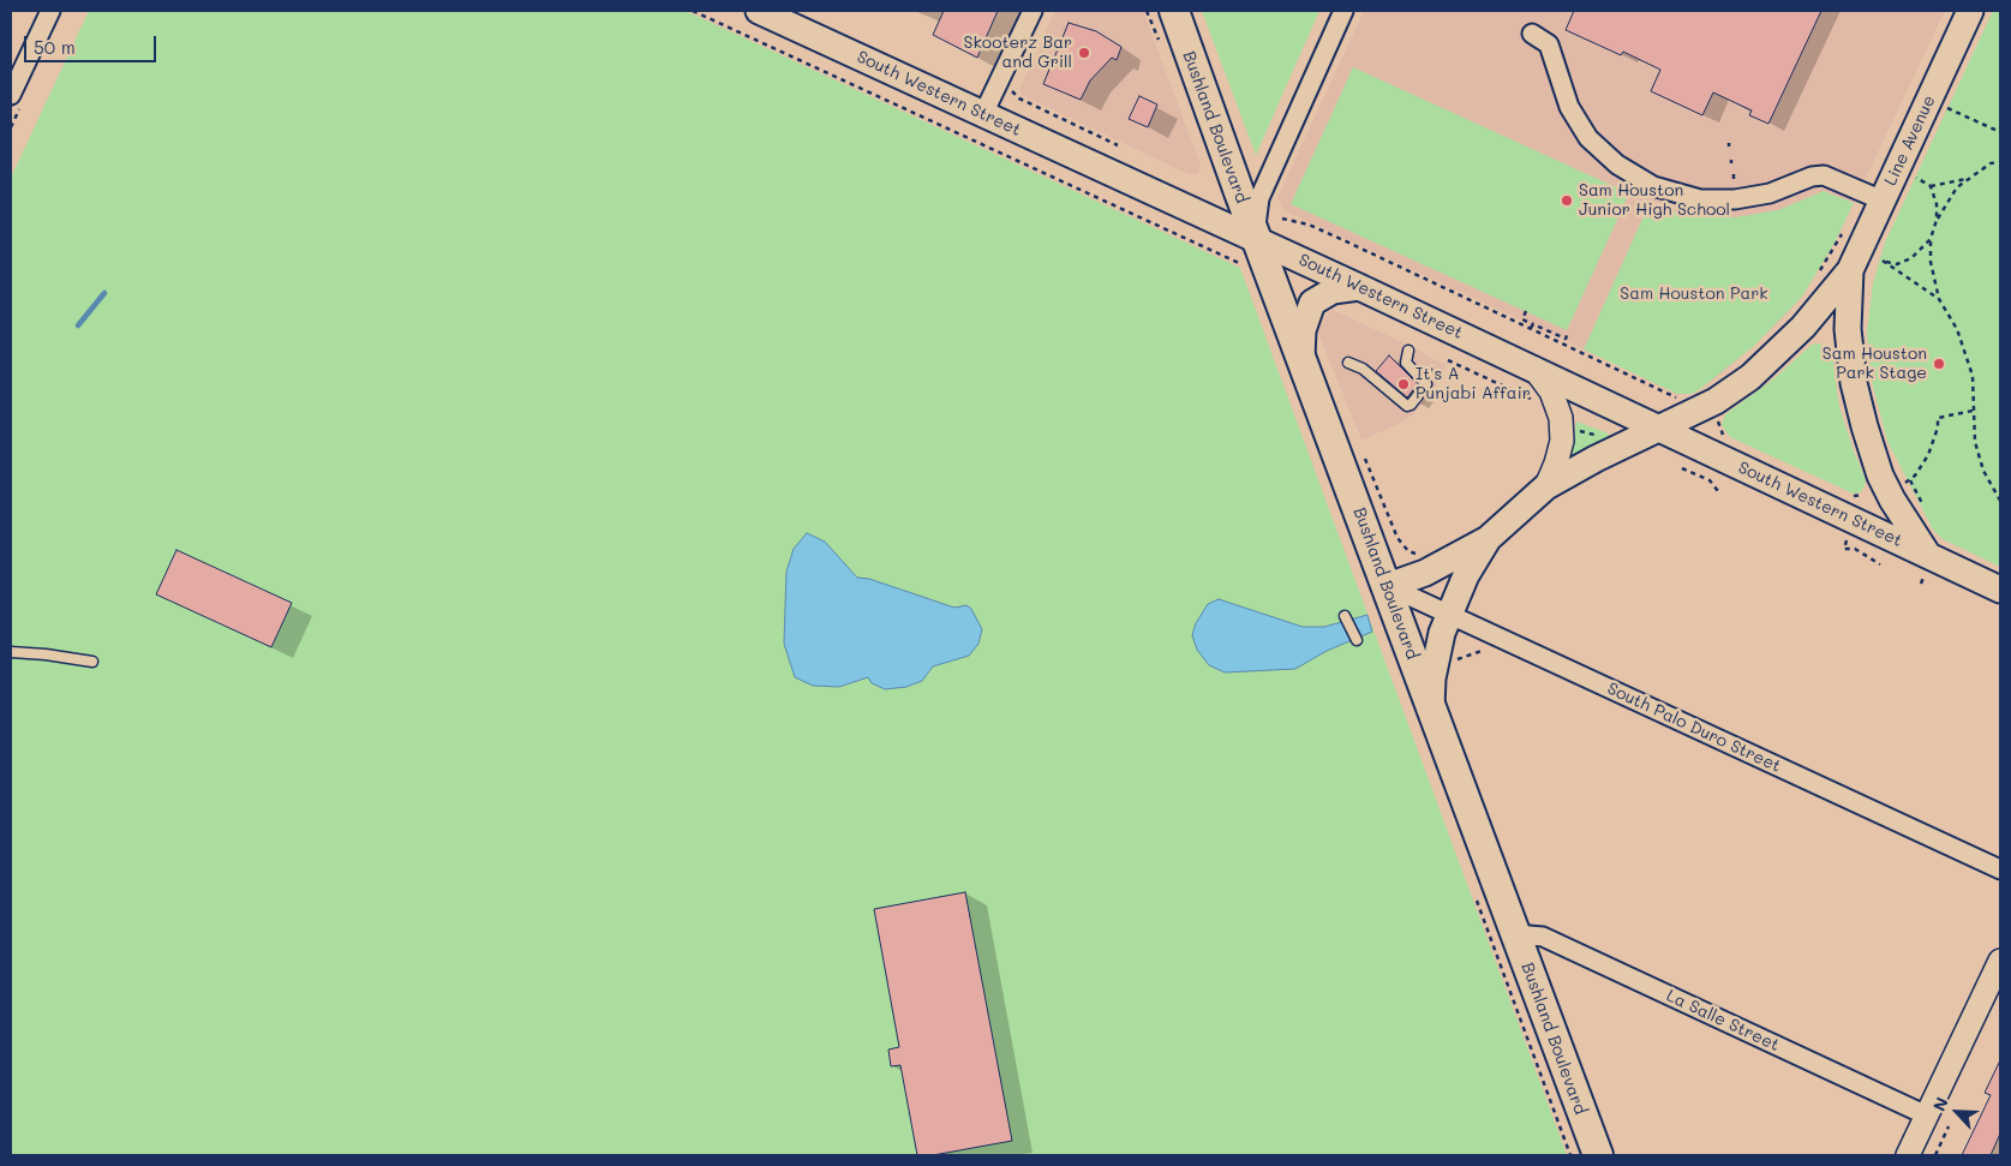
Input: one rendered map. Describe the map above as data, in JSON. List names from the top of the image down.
{
  "streets": {
    "main road": ["South Western Street", "Bushland Boulevard", "Line Avenue"],
    "street": ["South Palo Duro Street", "La Salle Street"]
  },
  "crossings": [
    ["South Western Street", "Bushland Boulevard"],
    ["South Western Street", "Line Avenue"],
    ["Bushland Boulevard", "South Palo Duro Street"],
    ["Bushland Boulevard", "La Salle Street"]
  ],
  "parks": ["Sam Houston Park"],
  "places": [
    "Skooterz Bar and Grill",
    "Sam Houston Junior High School",
    "Sam Houston Park Stage",
    "It's A Punjabi Affair"
  ],
  "scale_bar": "50 m",
  "north": "top left"
}
